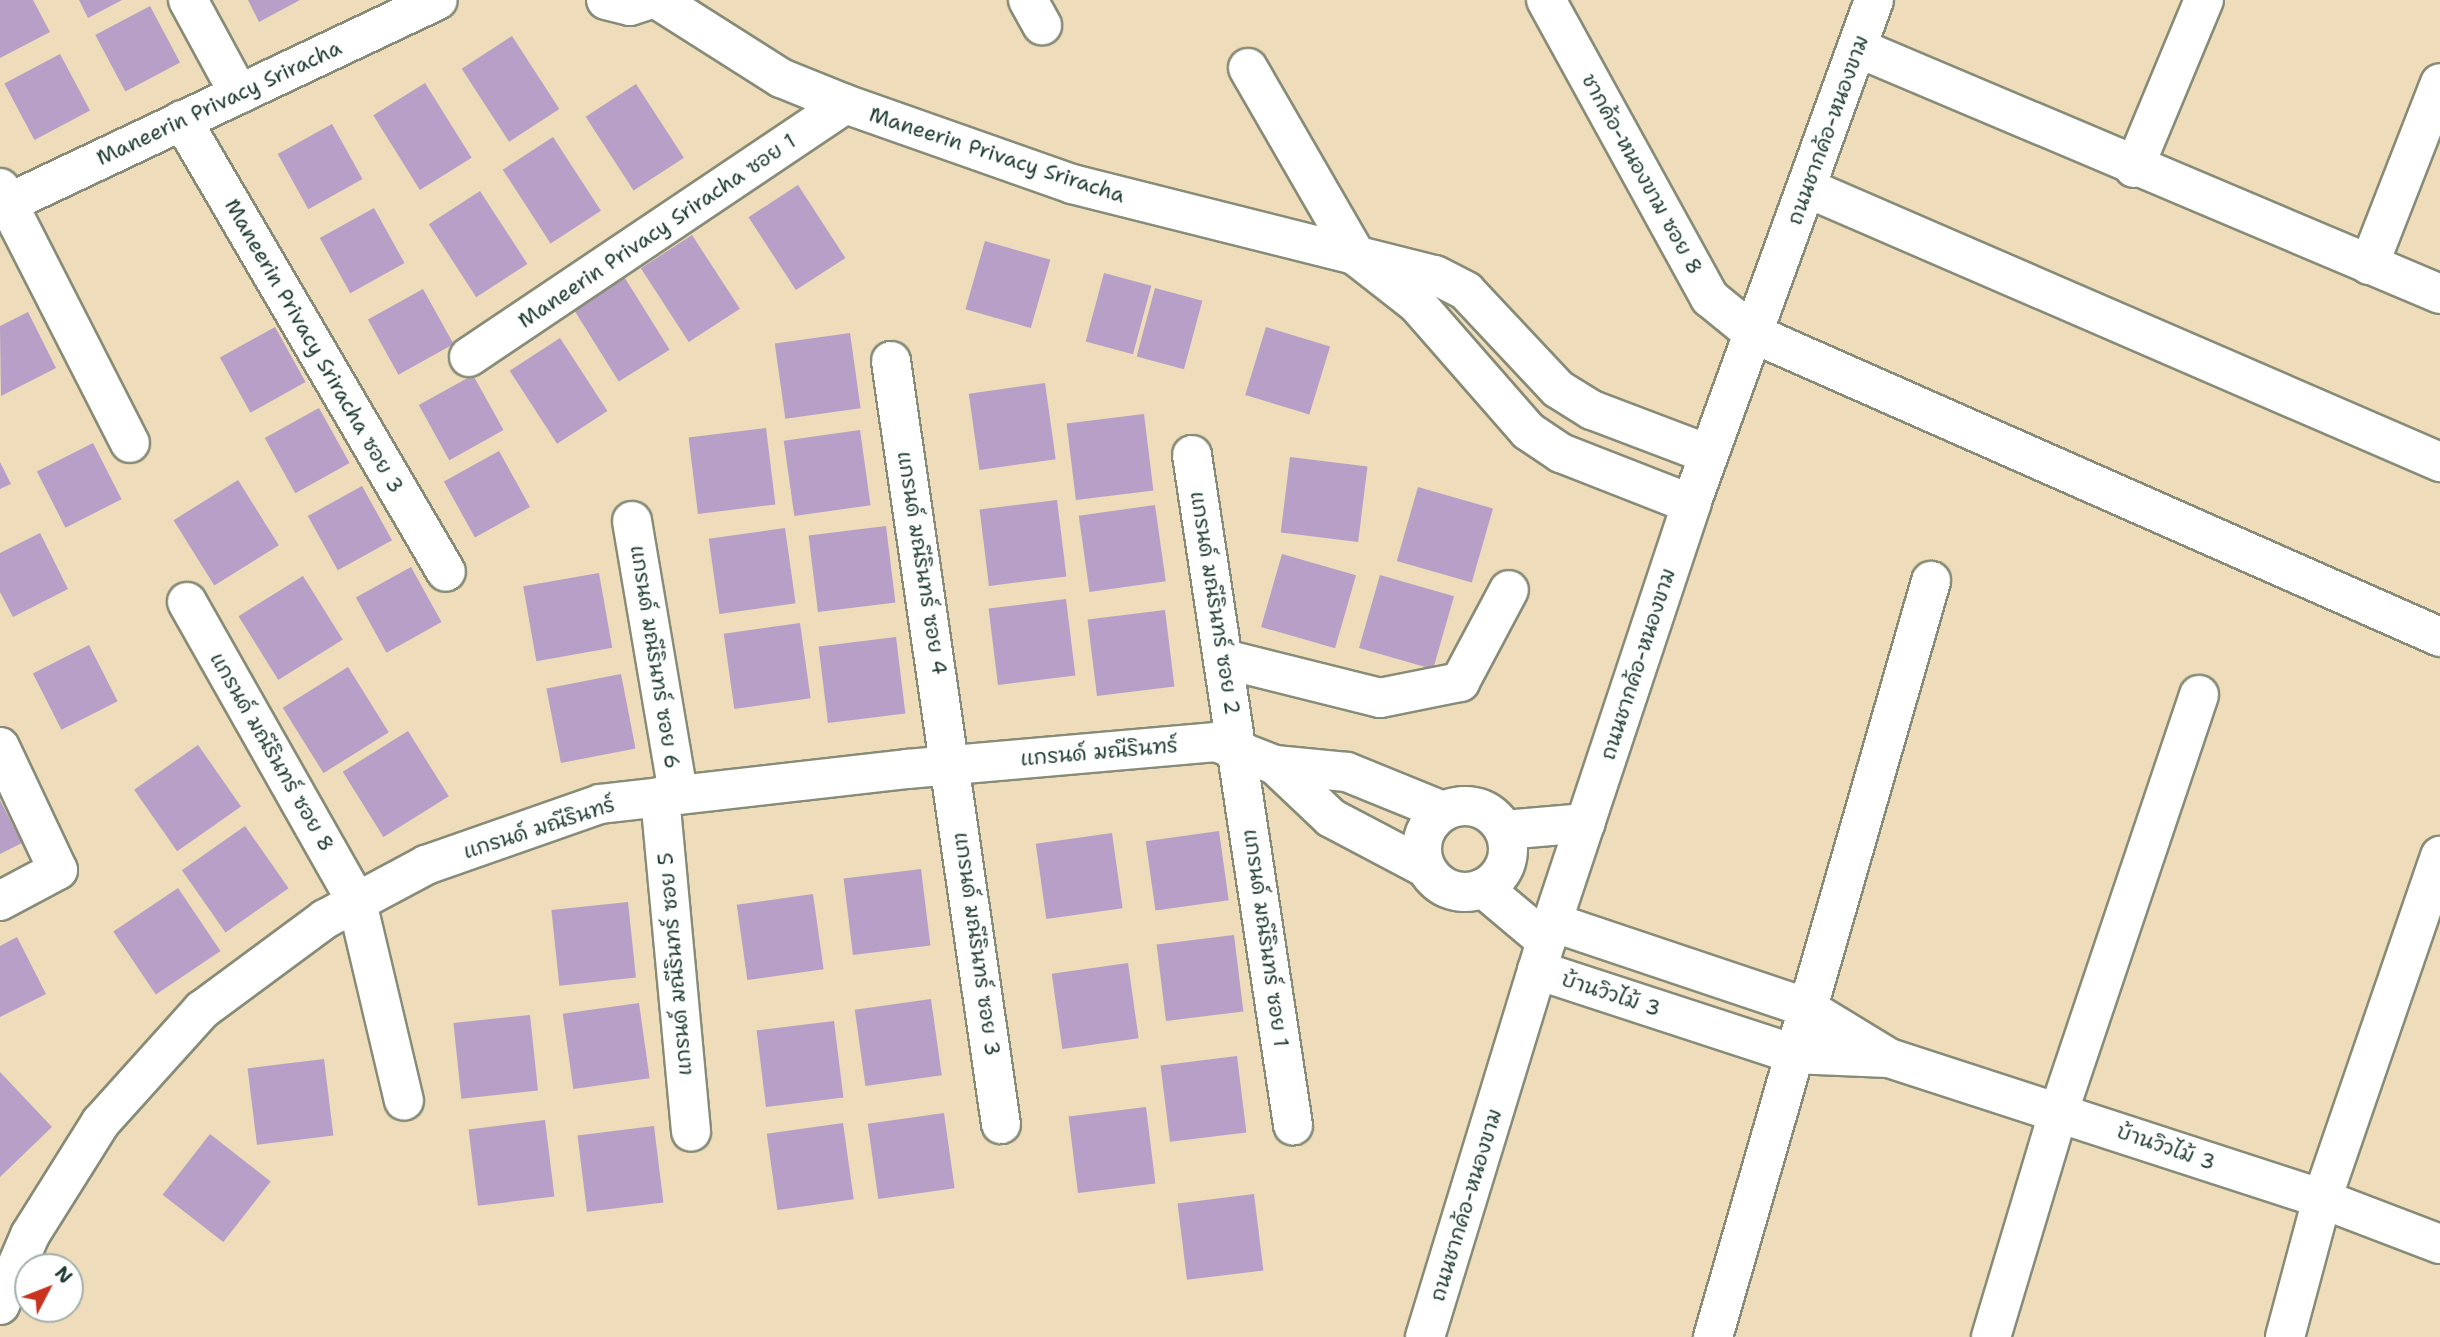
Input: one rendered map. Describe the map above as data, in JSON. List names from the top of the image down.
{
  "streets": {
    "street": [
      "Maneerin Privacy Sriracha",
      "ถนนชากค้อ-หนองขาม",
      "ชากค้อ-หนองขาม ซอย 8",
      "Maneerin Privacy Sriracha ซอย 1",
      "Maneerin Privacy Sriracha ซอย 3",
      "แกรนด์ มณีรินทร์ ซอย 4",
      "แกรนด์ มณีรินทร์ ซอย 2",
      "แกรนด์ มณีรินทร์ ซอย 6",
      "แกรนด์ มณีรินทร์ ซอย 8",
      "แกรนด์ มณีรินทร์",
      "แกรนด์ มณีรินทร์ ซอย 1",
      "แกรนด์ มณีรินทร์ ซอย 3",
      "แกรนด์ มณีรินทร์ ซอย 5",
      "บ้านวิวไม้ 3"
    ]
  },
  "crossings": [
    ["Maneerin Privacy Sriracha", "ถนนชากค้อ-หนองขาม"],
    ["Maneerin Privacy Sriracha", "Maneerin Privacy Sriracha ซอย 1"],
    ["Maneerin Privacy Sriracha", "Maneerin Privacy Sriracha ซอย 3"],
    ["ถนนชากค้อ-หนองขาม", "ชากค้อ-หนองขาม ซอย 8"],
    ["ถนนชากค้อ-หนองขาม", "บ้านวิวไม้ 3"],
    ["แกรนด์ มณีรินทร์ ซอย 4", "แกรนด์ มณีรินทร์"],
    ["แกรนด์ มณีรินทร์ ซอย 4", "แกรนด์ มณีรินทร์ ซอย 3"],
    ["แกรนด์ มณีรินทร์ ซอย 2", "แกรนด์ มณีรินทร์"],
    ["แกรนด์ มณีรินทร์ ซอย 2", "แกรนด์ มณีรินทร์ ซอย 1"],
    ["แกรนด์ มณีรินทร์ ซอย 6", "แกรนด์ มณีรินทร์"],
    ["แกรนด์ มณีรินทร์ ซอย 6", "แกรนด์ มณีรินทร์ ซอย 5"],
    ["แกรนด์ มณีรินทร์ ซอย 8", "แกรนด์ มณีรินทร์"],
    ["แกรนด์ มณีรินทร์", "แกรนด์ มณีรินทร์ ซอย 1"],
    ["แกรนด์ มณีรินทร์", "แกรนด์ มณีรินทร์ ซอย 3"],
    ["แกรนด์ มณีรินทร์", "แกรนด์ มณีรินทร์ ซอย 5"]
  ],
  "north": "top right"
}
